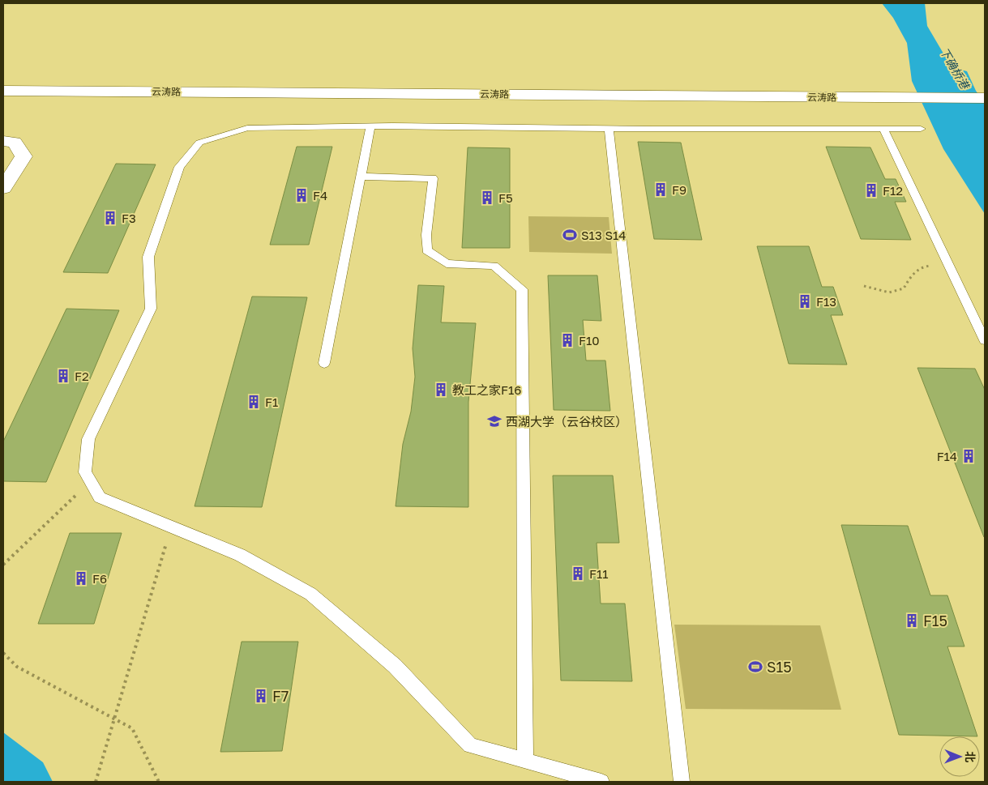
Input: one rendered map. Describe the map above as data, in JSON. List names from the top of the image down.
{
  "streets": {
    "street": ["云涛路"]
  },
  "water": ["下确桥港"],
  "places": {
    "building": [
      "F9",
      "F12",
      "F4",
      "F5",
      "F3",
      "F13",
      "F10",
      "F2",
      "教工之家F16",
      "F1",
      "F14",
      "F11",
      "F6",
      "F15",
      "F7"
    ],
    "sports": ["S13 S14", "S15"],
    "school or university": ["西湖大学（云谷校区）"]
  },
  "north": "right"
}
